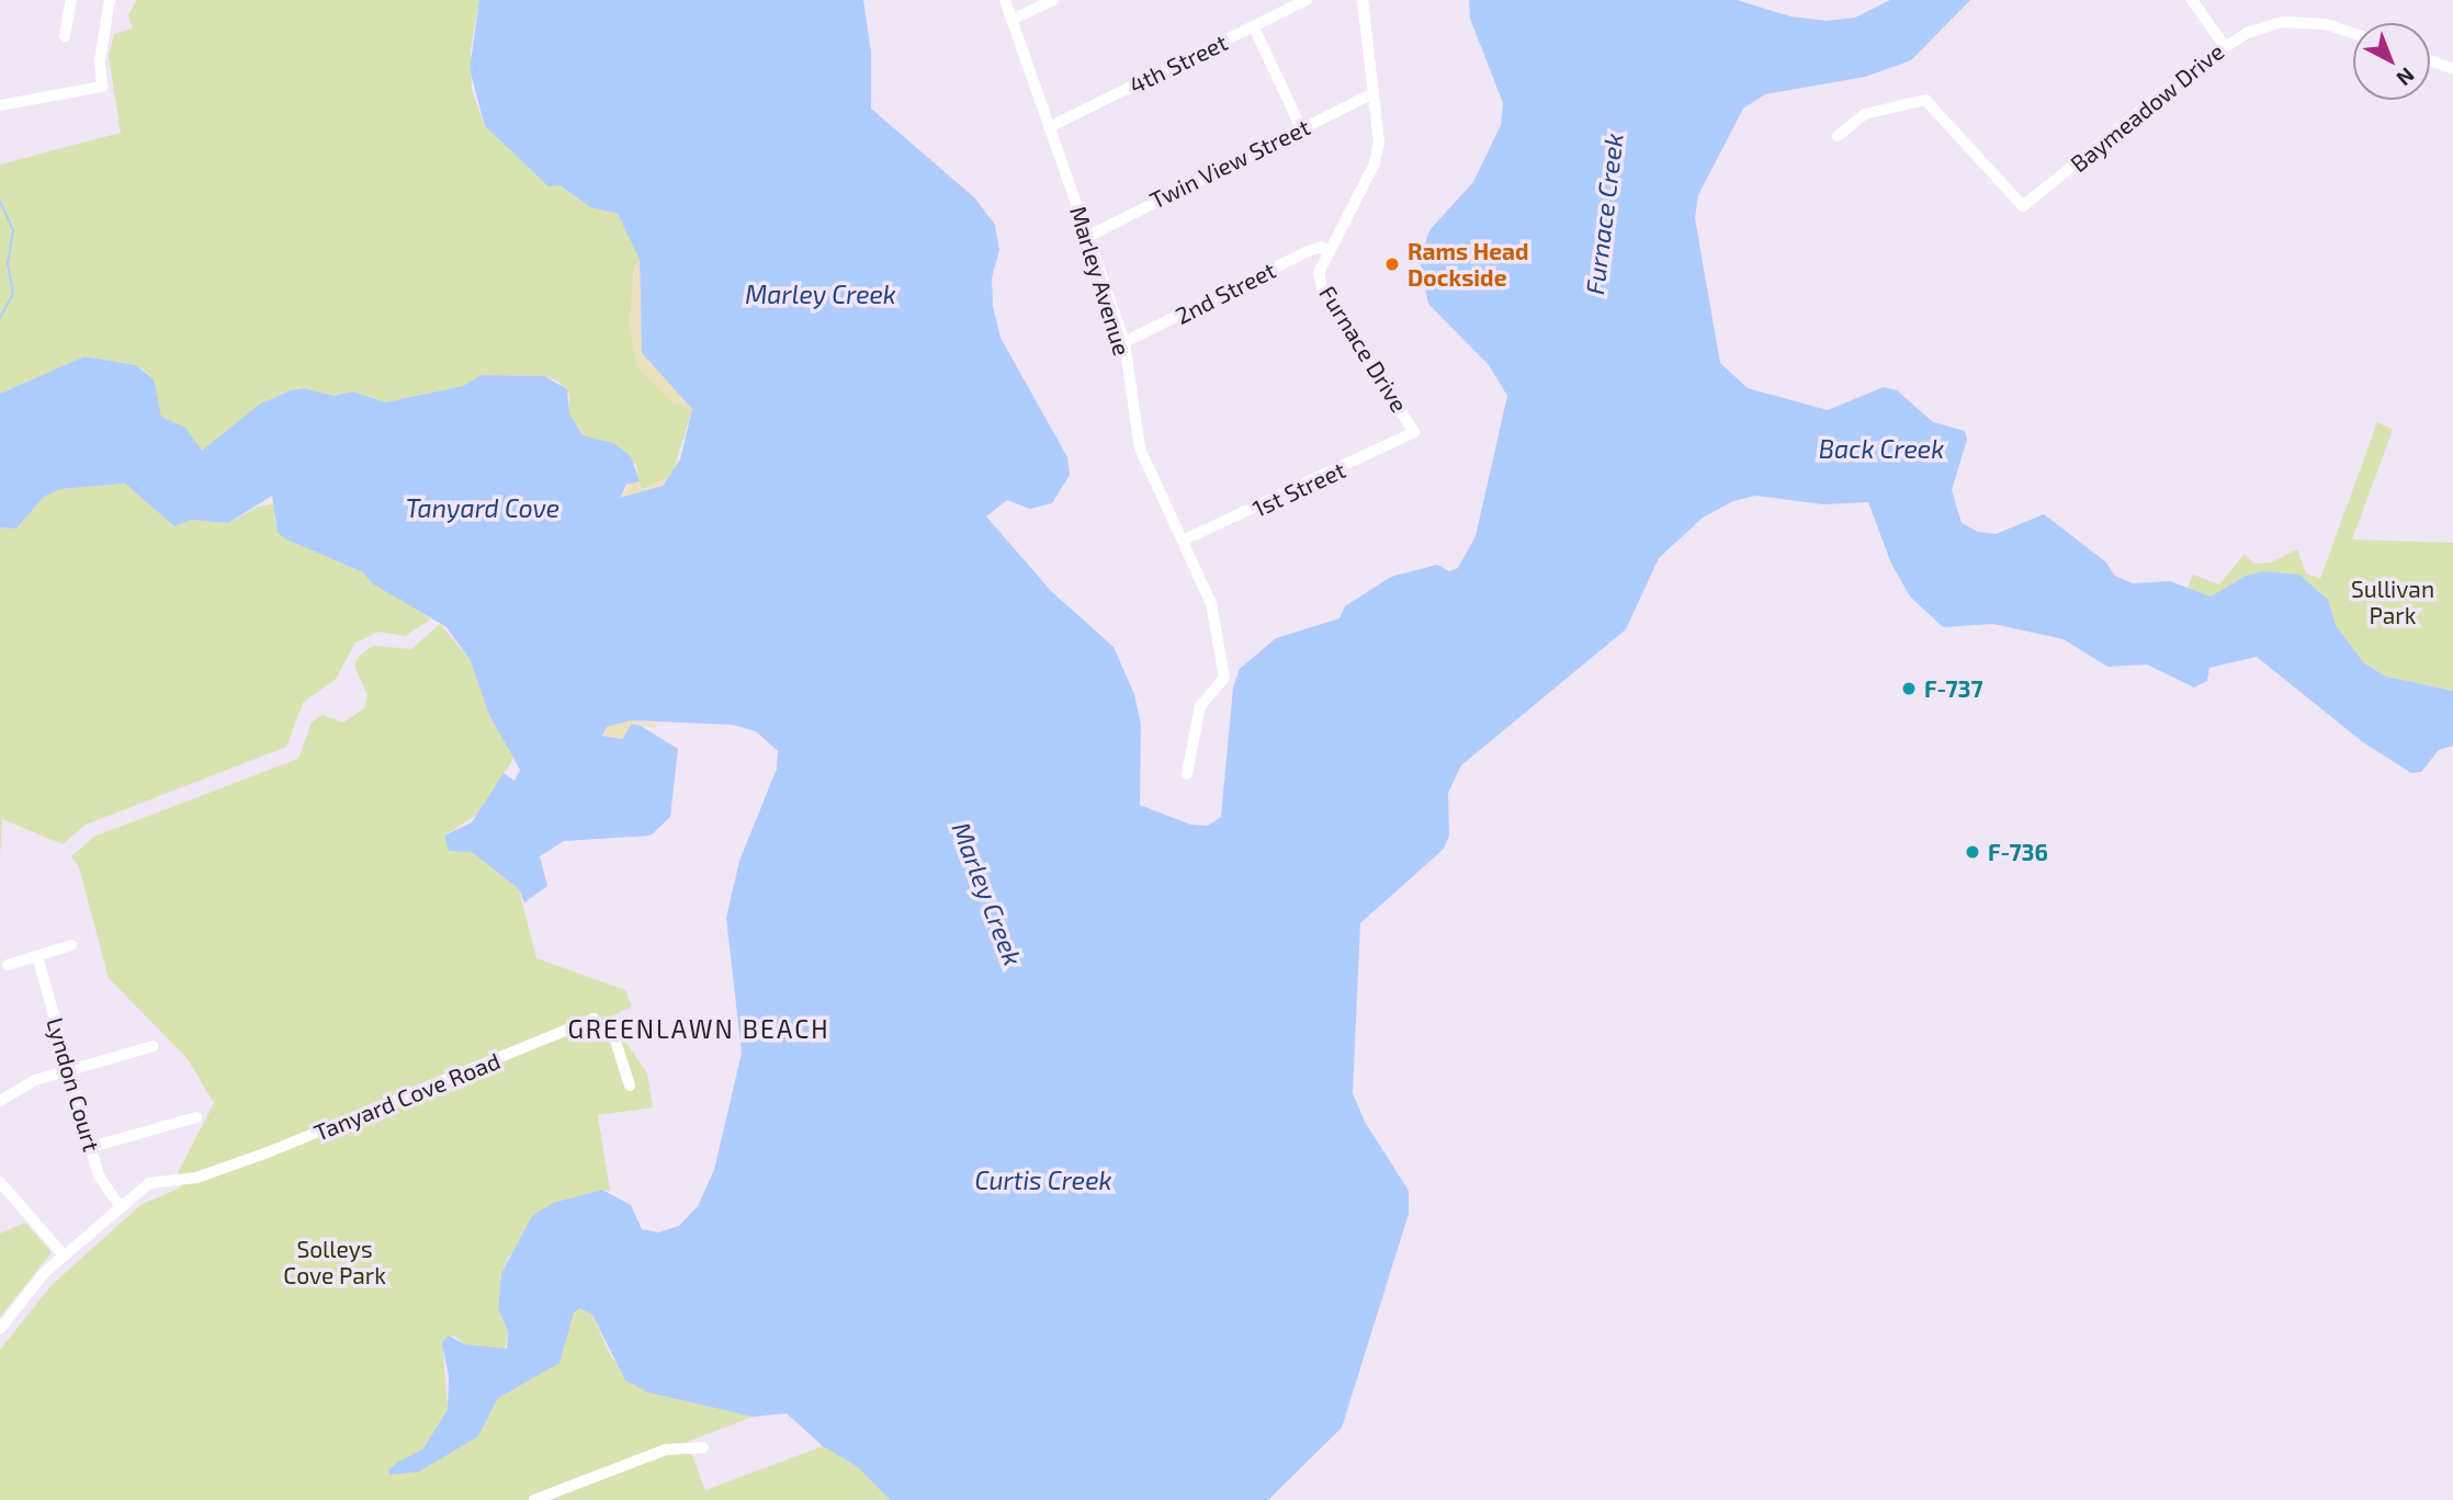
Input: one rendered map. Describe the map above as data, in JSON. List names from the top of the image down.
{
  "streets": {
    "street": [
      "4th Street",
      "Baymeadow Drive",
      "Twin View Street",
      "Marley Avenue",
      "2nd Street",
      "Furnace Drive",
      "1st Street",
      "Lyndon Court",
      "Tanyard Cove Road"
    ]
  },
  "crossings": [
    ["4th Street", "Marley Avenue"],
    ["Twin View Street", "Marley Avenue"],
    ["Twin View Street", "Furnace Drive"],
    ["Marley Avenue", "2nd Street"],
    ["Marley Avenue", "1st Street"],
    ["2nd Street", "Furnace Drive"],
    ["Furnace Drive", "1st Street"],
    ["Lyndon Court", "Tanyard Cove Road"]
  ],
  "districts": ["GREENLAWN BEACH"],
  "water": [
    "Furnace Creek",
    "Marley Creek",
    "Back Creek",
    "Tanyard Cove",
    "Curtis Creek"
  ],
  "parks": ["Sullivan Park", "Solleys Cove Park"],
  "places": ["Rams Head Dockside", "F-737", "F-736"],
  "north": "bottom right"
}
